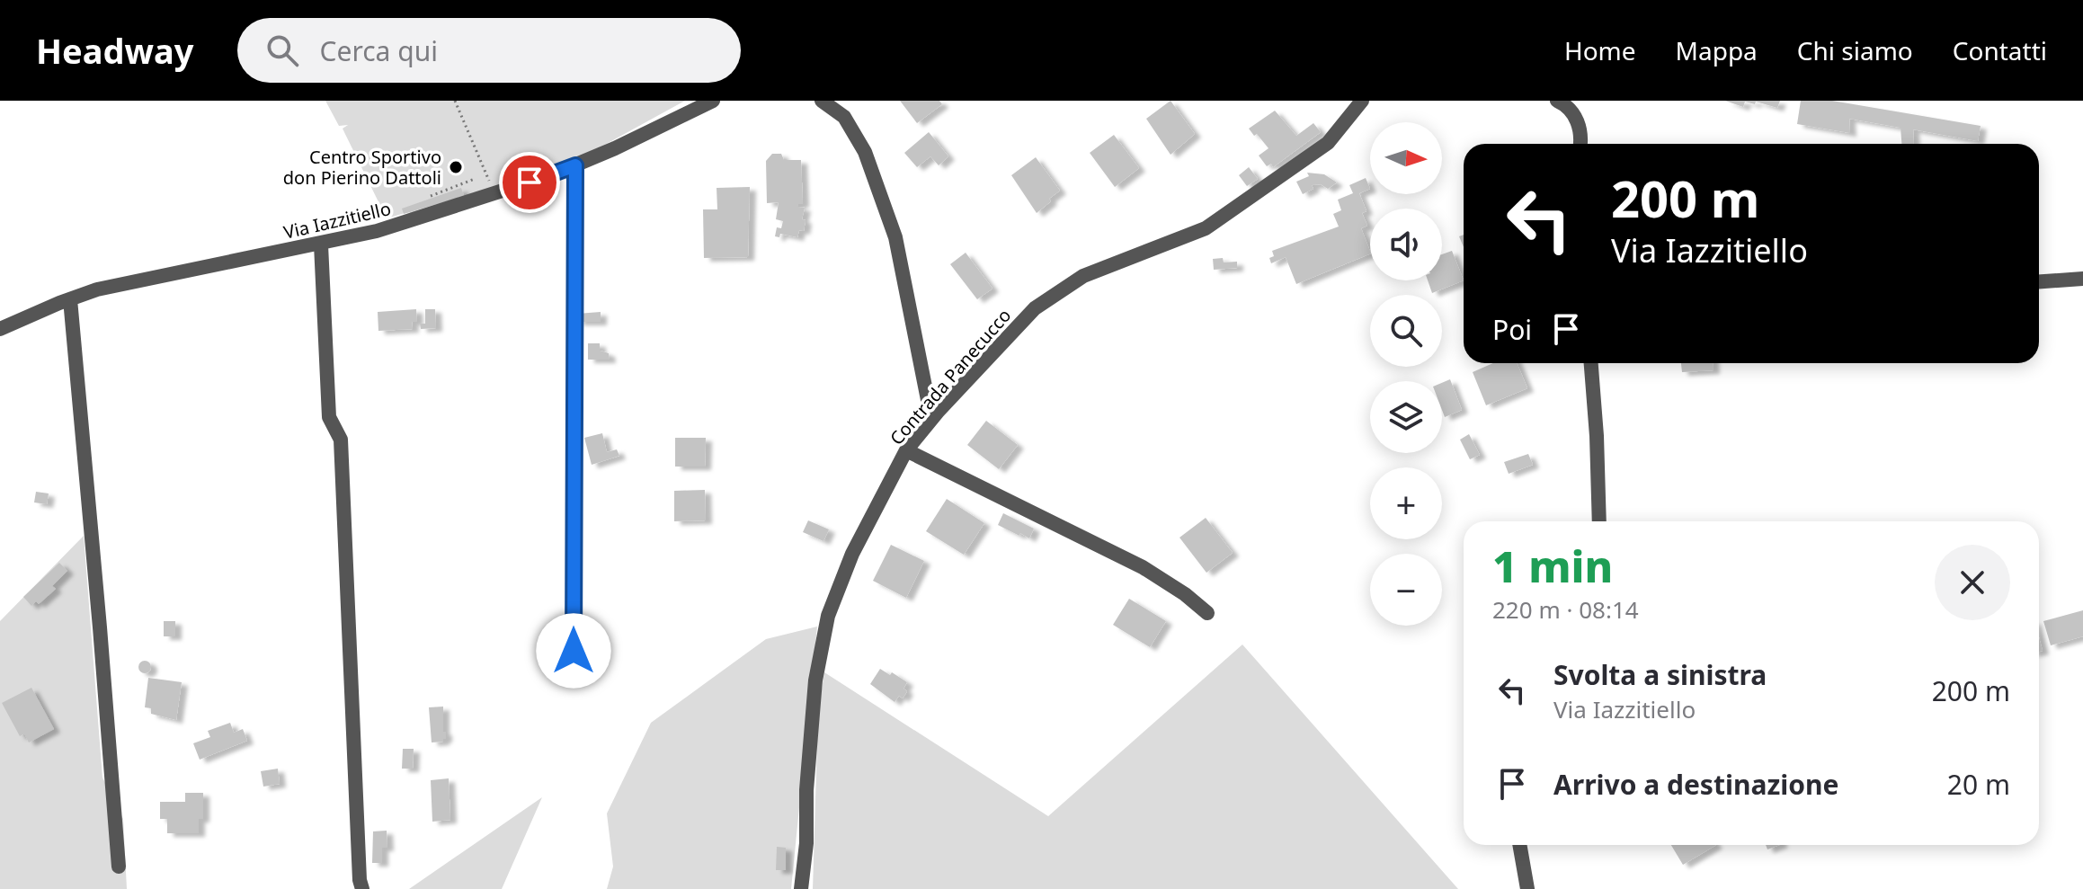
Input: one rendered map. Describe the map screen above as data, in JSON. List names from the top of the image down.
{
  "streets": {
    "street": ["Via Iazzitiello", "Contrada Panecucco"]
  },
  "places": ["Centro Sportivo don Pierino Dattoli"],
  "north": "right",
  "page": {
    "header": "Headway",
    "search": "Cerca qui",
    "nav": [
      "Home",
      "Mappa",
      "Chi siamo",
      "Contatti"
    ],
    "map_buttons": ["+", "−"],
    "turn": ["200 m", "Via Iazzitiello"],
    "then": "Poi",
    "heading": ["1 min", "220 m · 08:14"],
    "list": [
      {
        "name": "Svolta a sinistra",
        "note": "Via Iazzitiello",
        "value": "200 m"
      },
      {
        "name": "Arrivo a destinazione",
        "value": "20 m"
      }
    ]
  }
}
